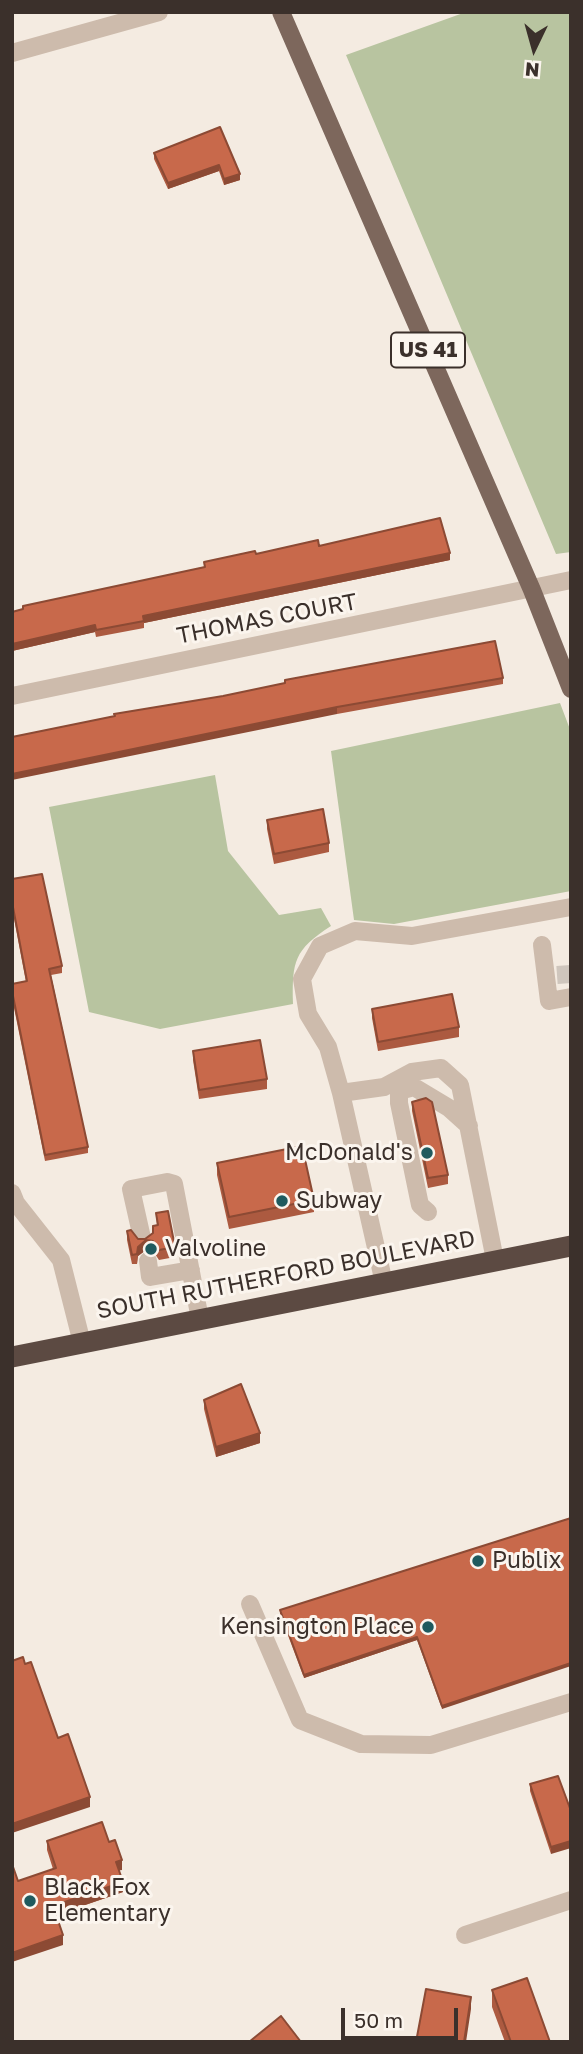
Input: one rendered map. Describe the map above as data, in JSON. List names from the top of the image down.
{
  "streets": {
    "highway": ["SOUTH RUTHERFORD BOULEVARD"],
    "main road": ["US 41"],
    "street": ["THOMAS COURT"]
  },
  "crossings": [
    ["US 41", "THOMAS COURT"]
  ],
  "places": [
    "McDonald's",
    "Subway",
    "Valvoline",
    "Publix",
    "Kensington Place",
    "Black Fox Elementary"
  ],
  "scale_bar": "50 m",
  "north": "bottom"
}
